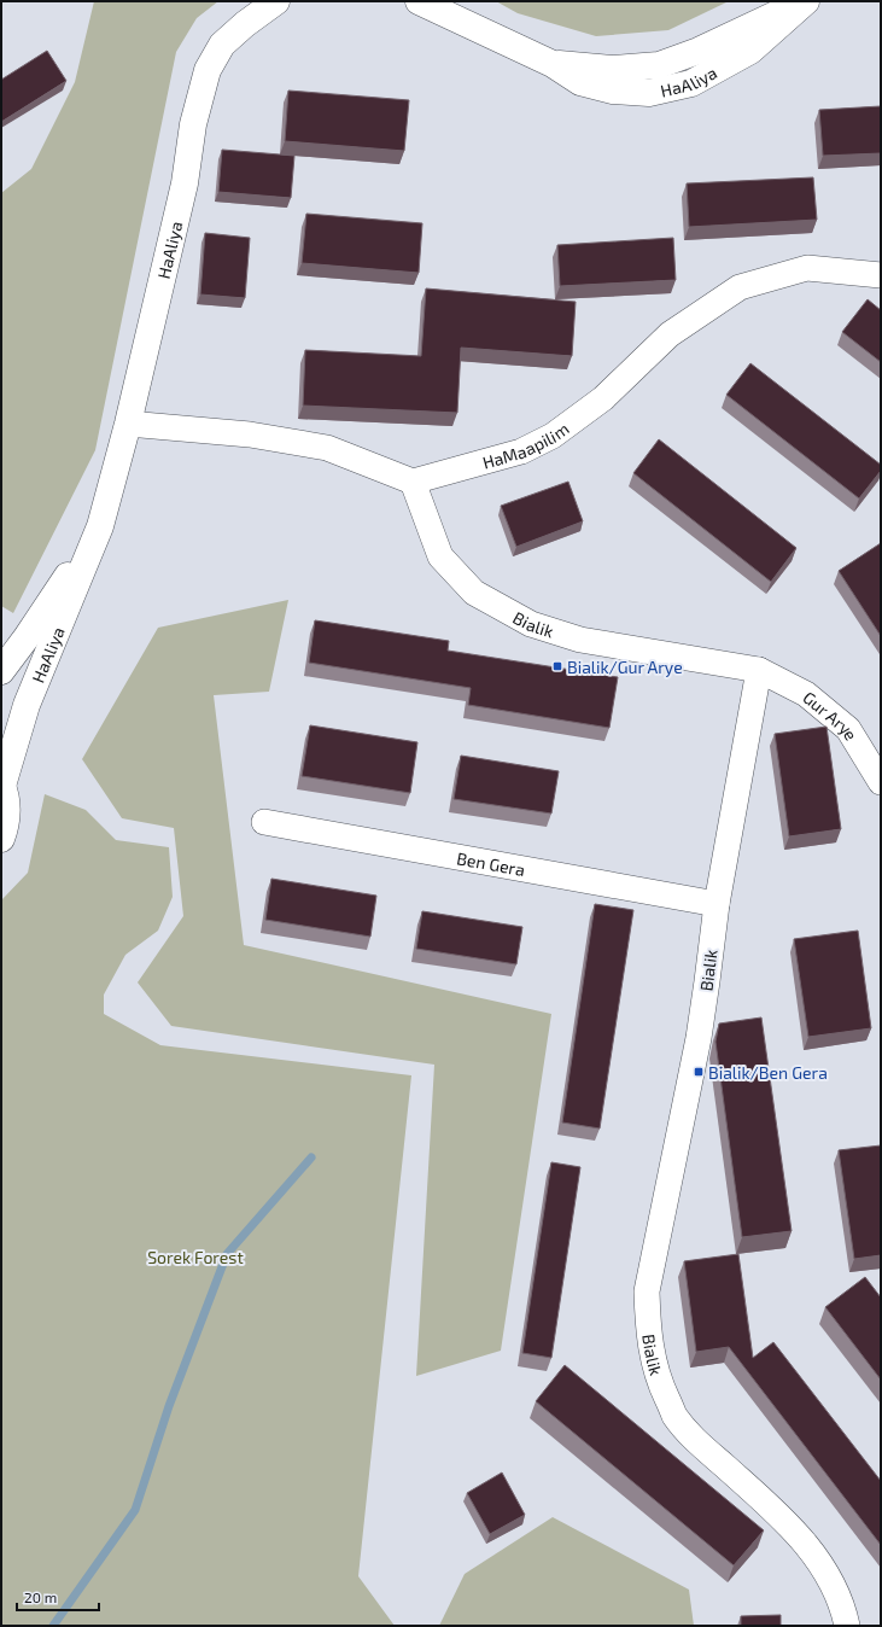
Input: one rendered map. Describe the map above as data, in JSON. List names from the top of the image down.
{
  "streets": {
    "main road": ["HaAliya"],
    "street": [
      "HaMaapilim",
      "Bialik",
      "Gur Arye",
      "Ben Gera"
    ]
  },
  "crossings": [
    ["HaMaapilim", "Bialik"],
    ["Bialik", "Gur Arye"],
    ["Bialik", "Ben Gera"]
  ],
  "parks": ["Sorek Forest"],
  "places": {
    "transit": ["Bialik/Gur Arye", "Bialik/Ben Gera"]
  },
  "scale_bar": "20 m"
}
